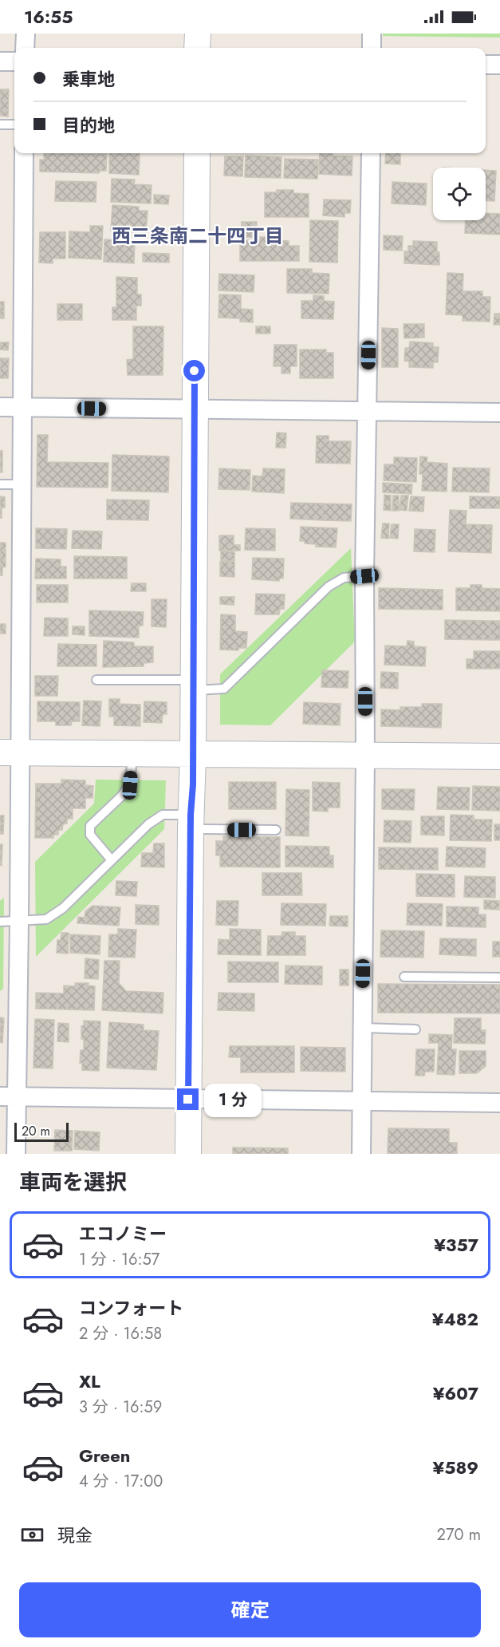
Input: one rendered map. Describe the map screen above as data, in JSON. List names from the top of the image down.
{
  "districts": ["西三条南二十四丁目"],
  "scale_bar": "20 m",
  "page": {
    "status": "16:55",
    "banner": ["乗車地", "目的地"],
    "bubble": "1 分",
    "scale": "20 m",
    "heading": "車両を選択",
    "list": [
      {
        "name": "エコノミー",
        "note": "1 分 · 16:57",
        "value": "¥357"
      },
      {
        "name": "コンフォート",
        "note": "2 分 · 16:58",
        "value": "¥482"
      },
      {
        "name": "XL",
        "note": "3 分 · 16:59",
        "value": "¥607"
      },
      {
        "name": "Green",
        "note": "4 分 · 17:00",
        "value": "¥589"
      }
    ],
    "pay": ["現金", "270 m"],
    "buttons": "確定"
  }
}
